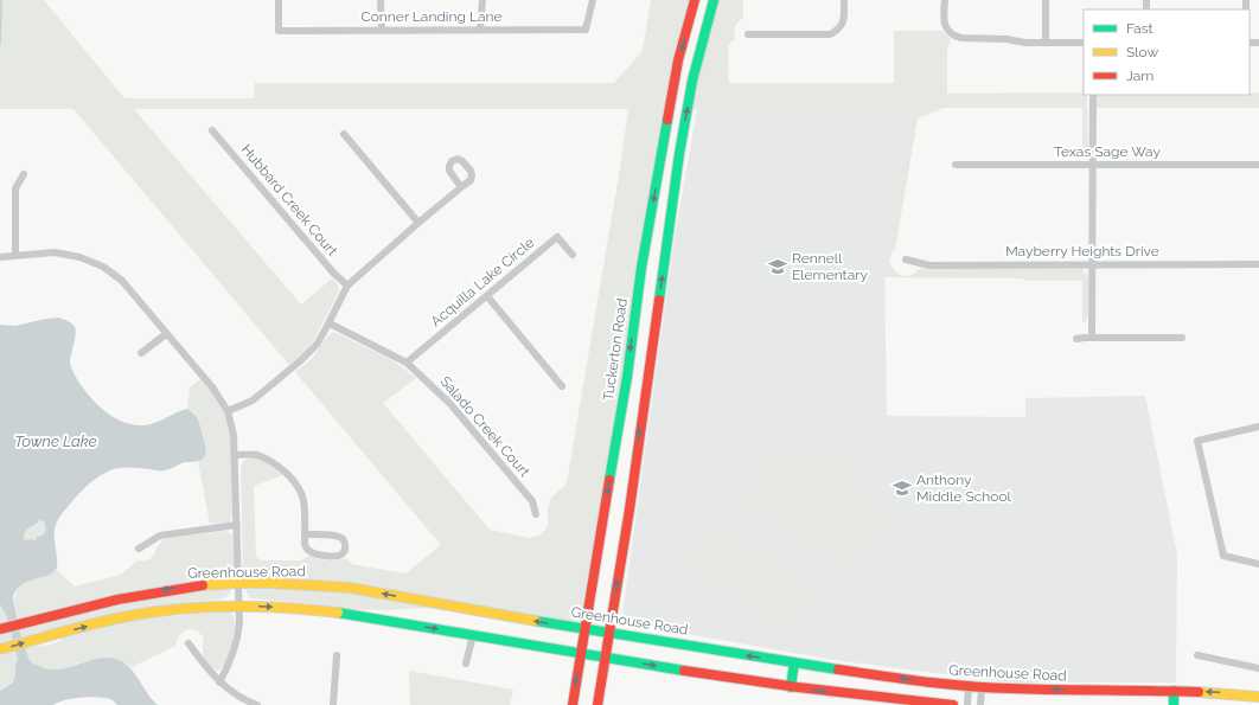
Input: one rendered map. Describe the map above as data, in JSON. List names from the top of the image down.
{
  "streets": {
    "main road": ["Tuckerton Road", "Greenhouse Road"],
    "street": [
      "Conner Landing Lane",
      "Texas Sage Way",
      "Hubbard Creek Court",
      "Mayberry Heights Drive",
      "Acquilla Lake Circle",
      "Salado Creek Court"
    ]
  },
  "crossings": [
    ["Acquilla Lake Circle", "Salado Creek Court"],
    ["Tuckerton Road", "Greenhouse Road"]
  ],
  "water": ["Towne Lake"],
  "places": {
    "school or university": ["Rennell Elementary", "Anthony Middle School"]
  },
  "legend": ["Fast", "Slow", "Jam"]
}
